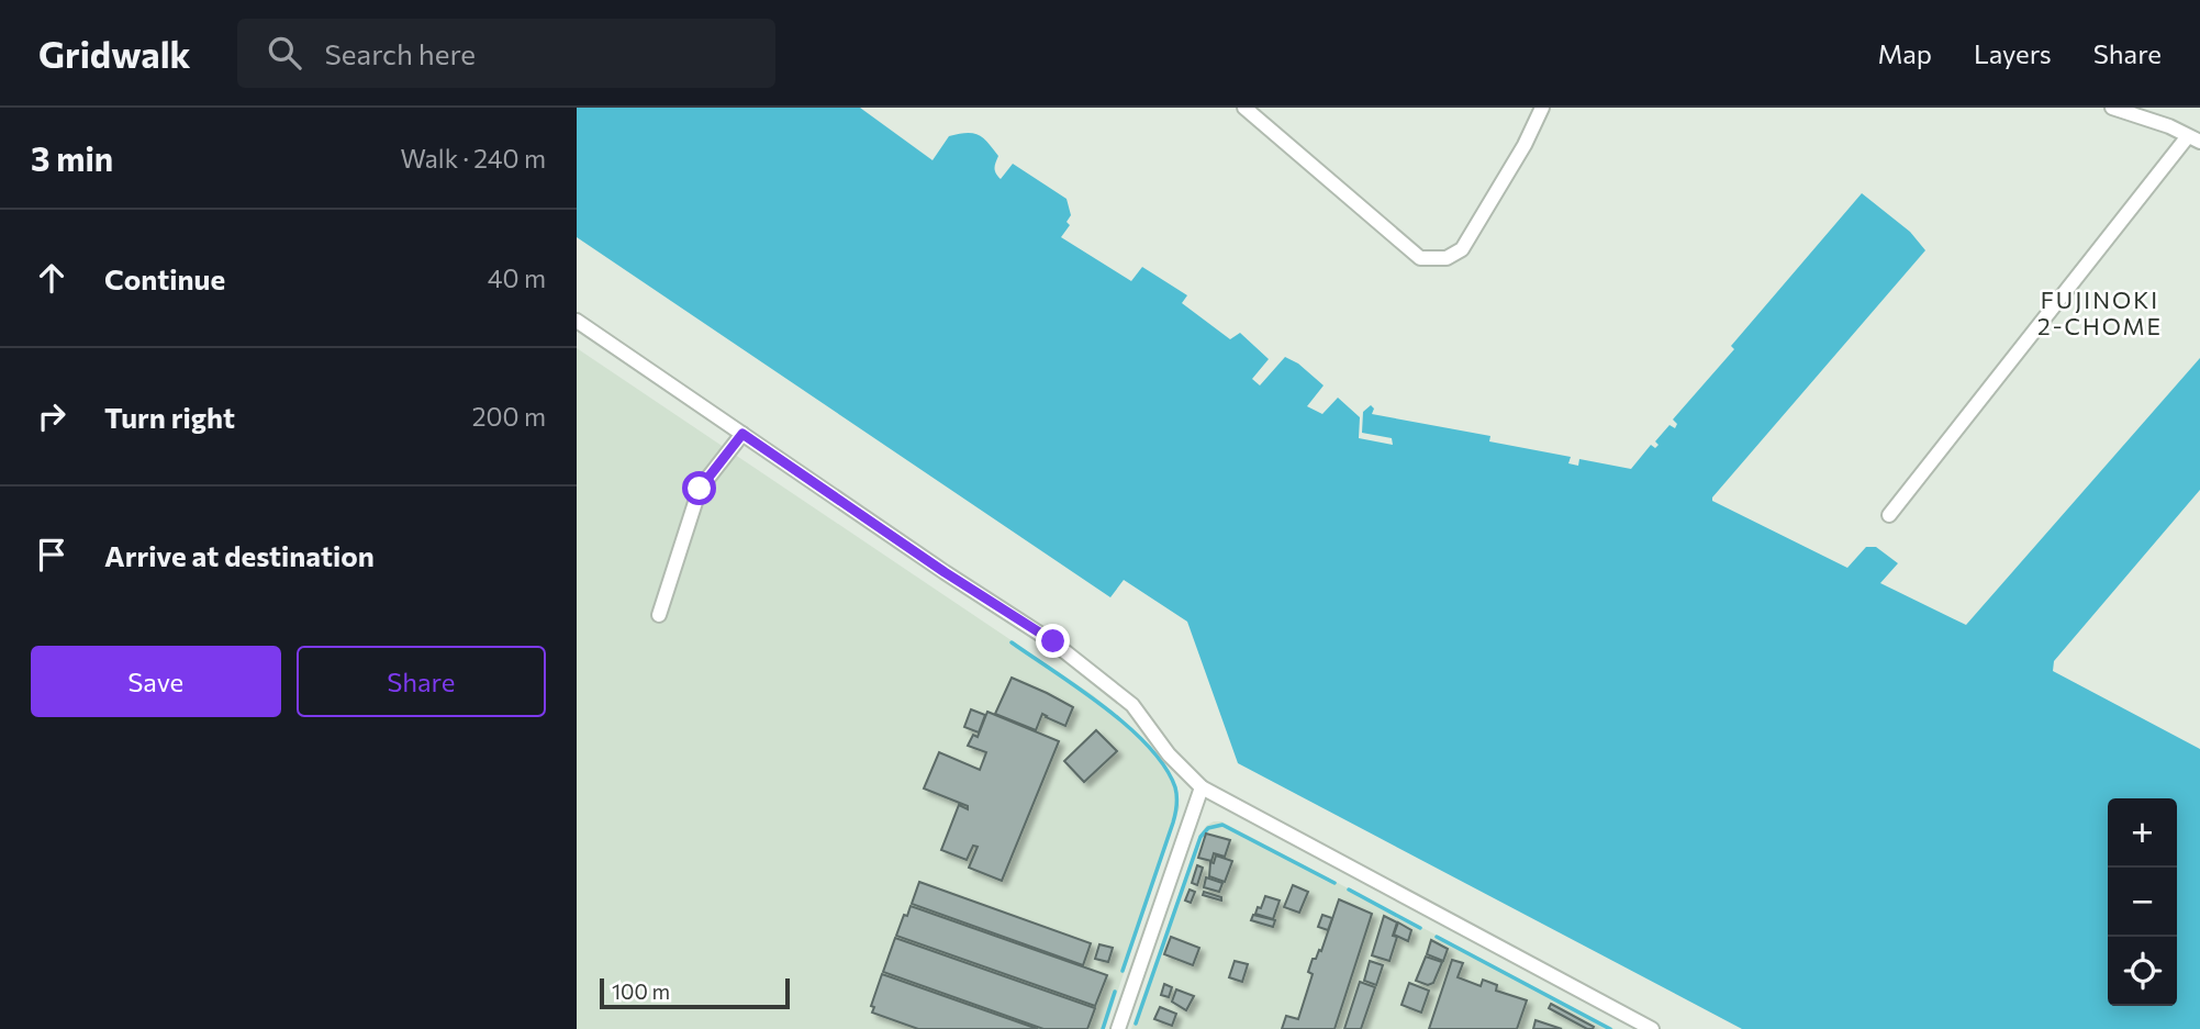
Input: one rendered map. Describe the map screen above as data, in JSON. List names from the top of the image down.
{
  "districts": ["FUJINOKI 2-CHOME"],
  "scale_bar": "100 m",
  "page": {
    "header": "Gridwalk",
    "search": "Search here",
    "nav": ["Map", "Layers", "Share"],
    "heading": ["3 min", "Walk · 240 m"],
    "list": [
      ["Continue", "40 m"],
      ["Turn right", "200 m"],
      "Arrive at destination"
    ],
    "buttons": ["Save", "Share"],
    "map_buttons": ["+", "−"],
    "scale": "100 m"
  }
}
